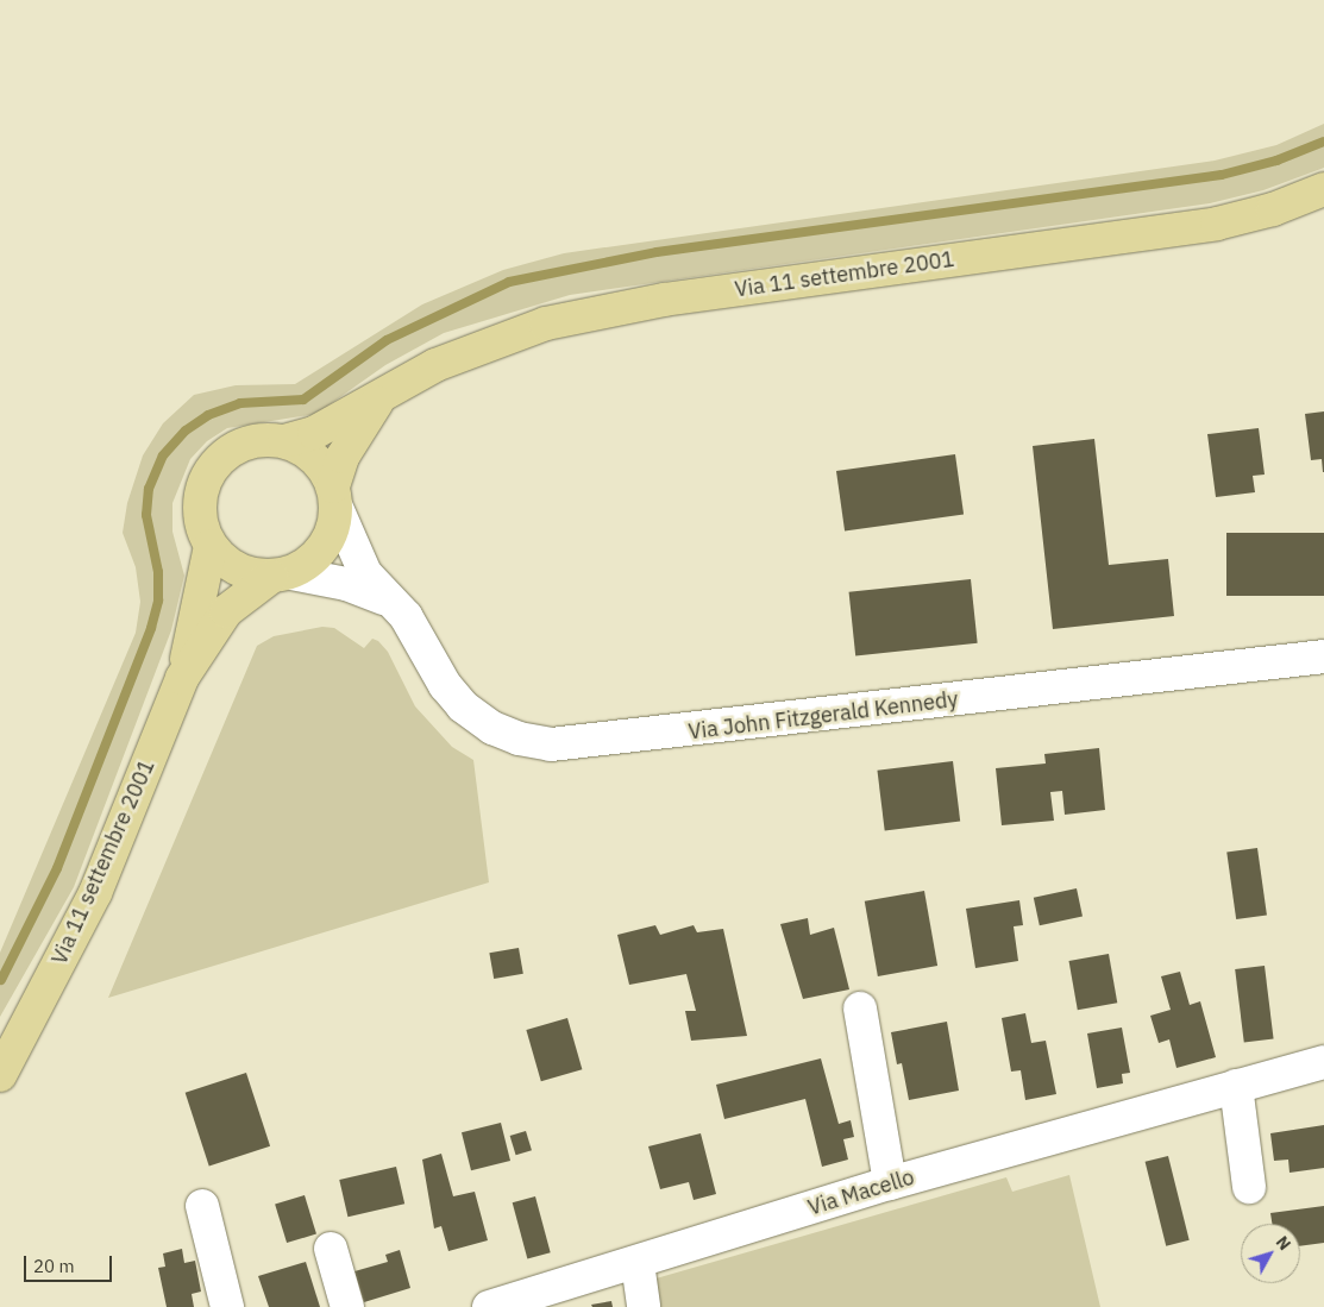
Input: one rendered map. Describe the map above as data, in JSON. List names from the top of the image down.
{
  "streets": {
    "main road": ["Via 11 settembre 2001"],
    "street": ["Via John Fitzgerald Kennedy", "Via Macello"]
  },
  "crossings": [
    ["Via 11 settembre 2001", "Via John Fitzgerald Kennedy"]
  ],
  "scale_bar": "20 m",
  "north": "top right"
}
